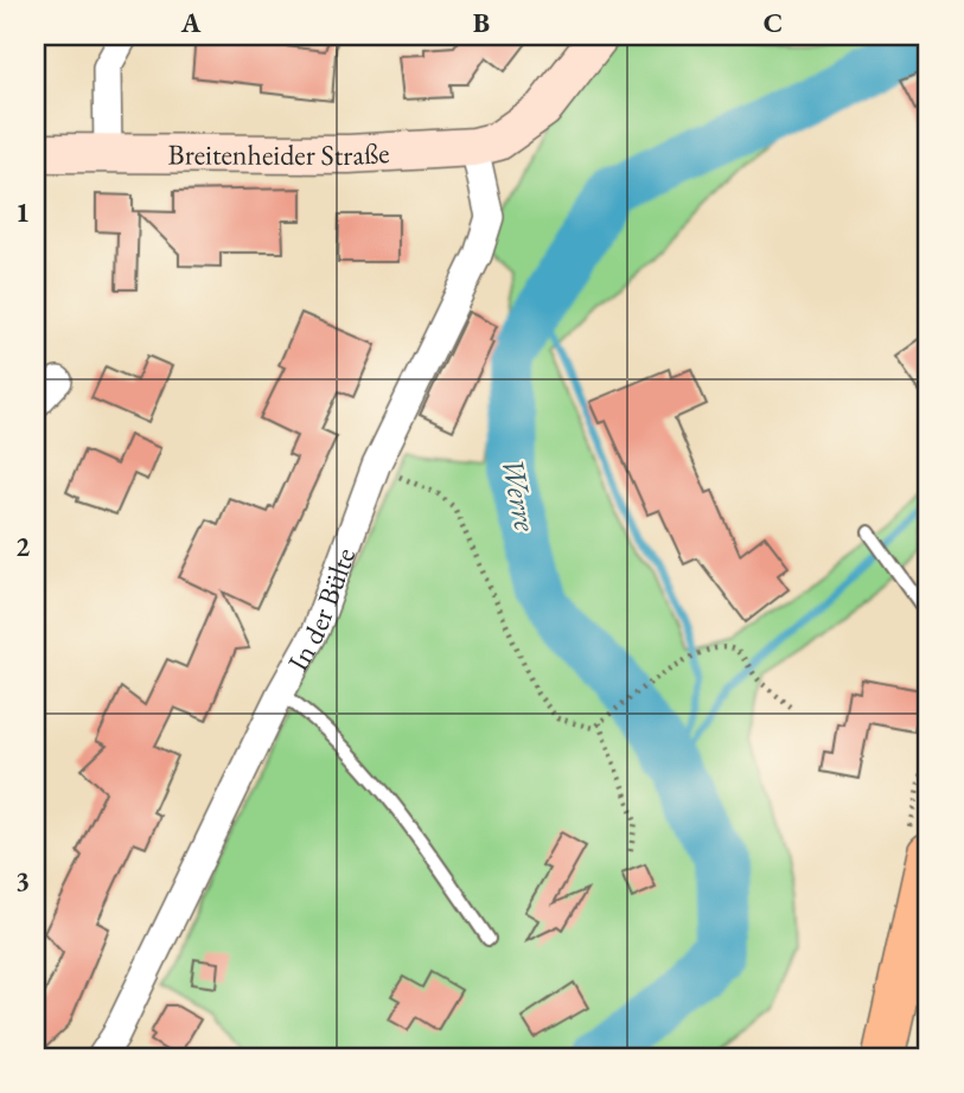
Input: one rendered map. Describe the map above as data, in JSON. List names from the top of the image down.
{
  "streets": {
    "street": ["Breitenheider Straße", "In der Bülte"]
  },
  "crossings": [
    ["Breitenheider Straße", "In der Bülte"]
  ],
  "water": ["Werre"],
  "grid": {
    "columns": ["A", "B", "C"],
    "rows": ["1", "2", "3"]
  }
}
